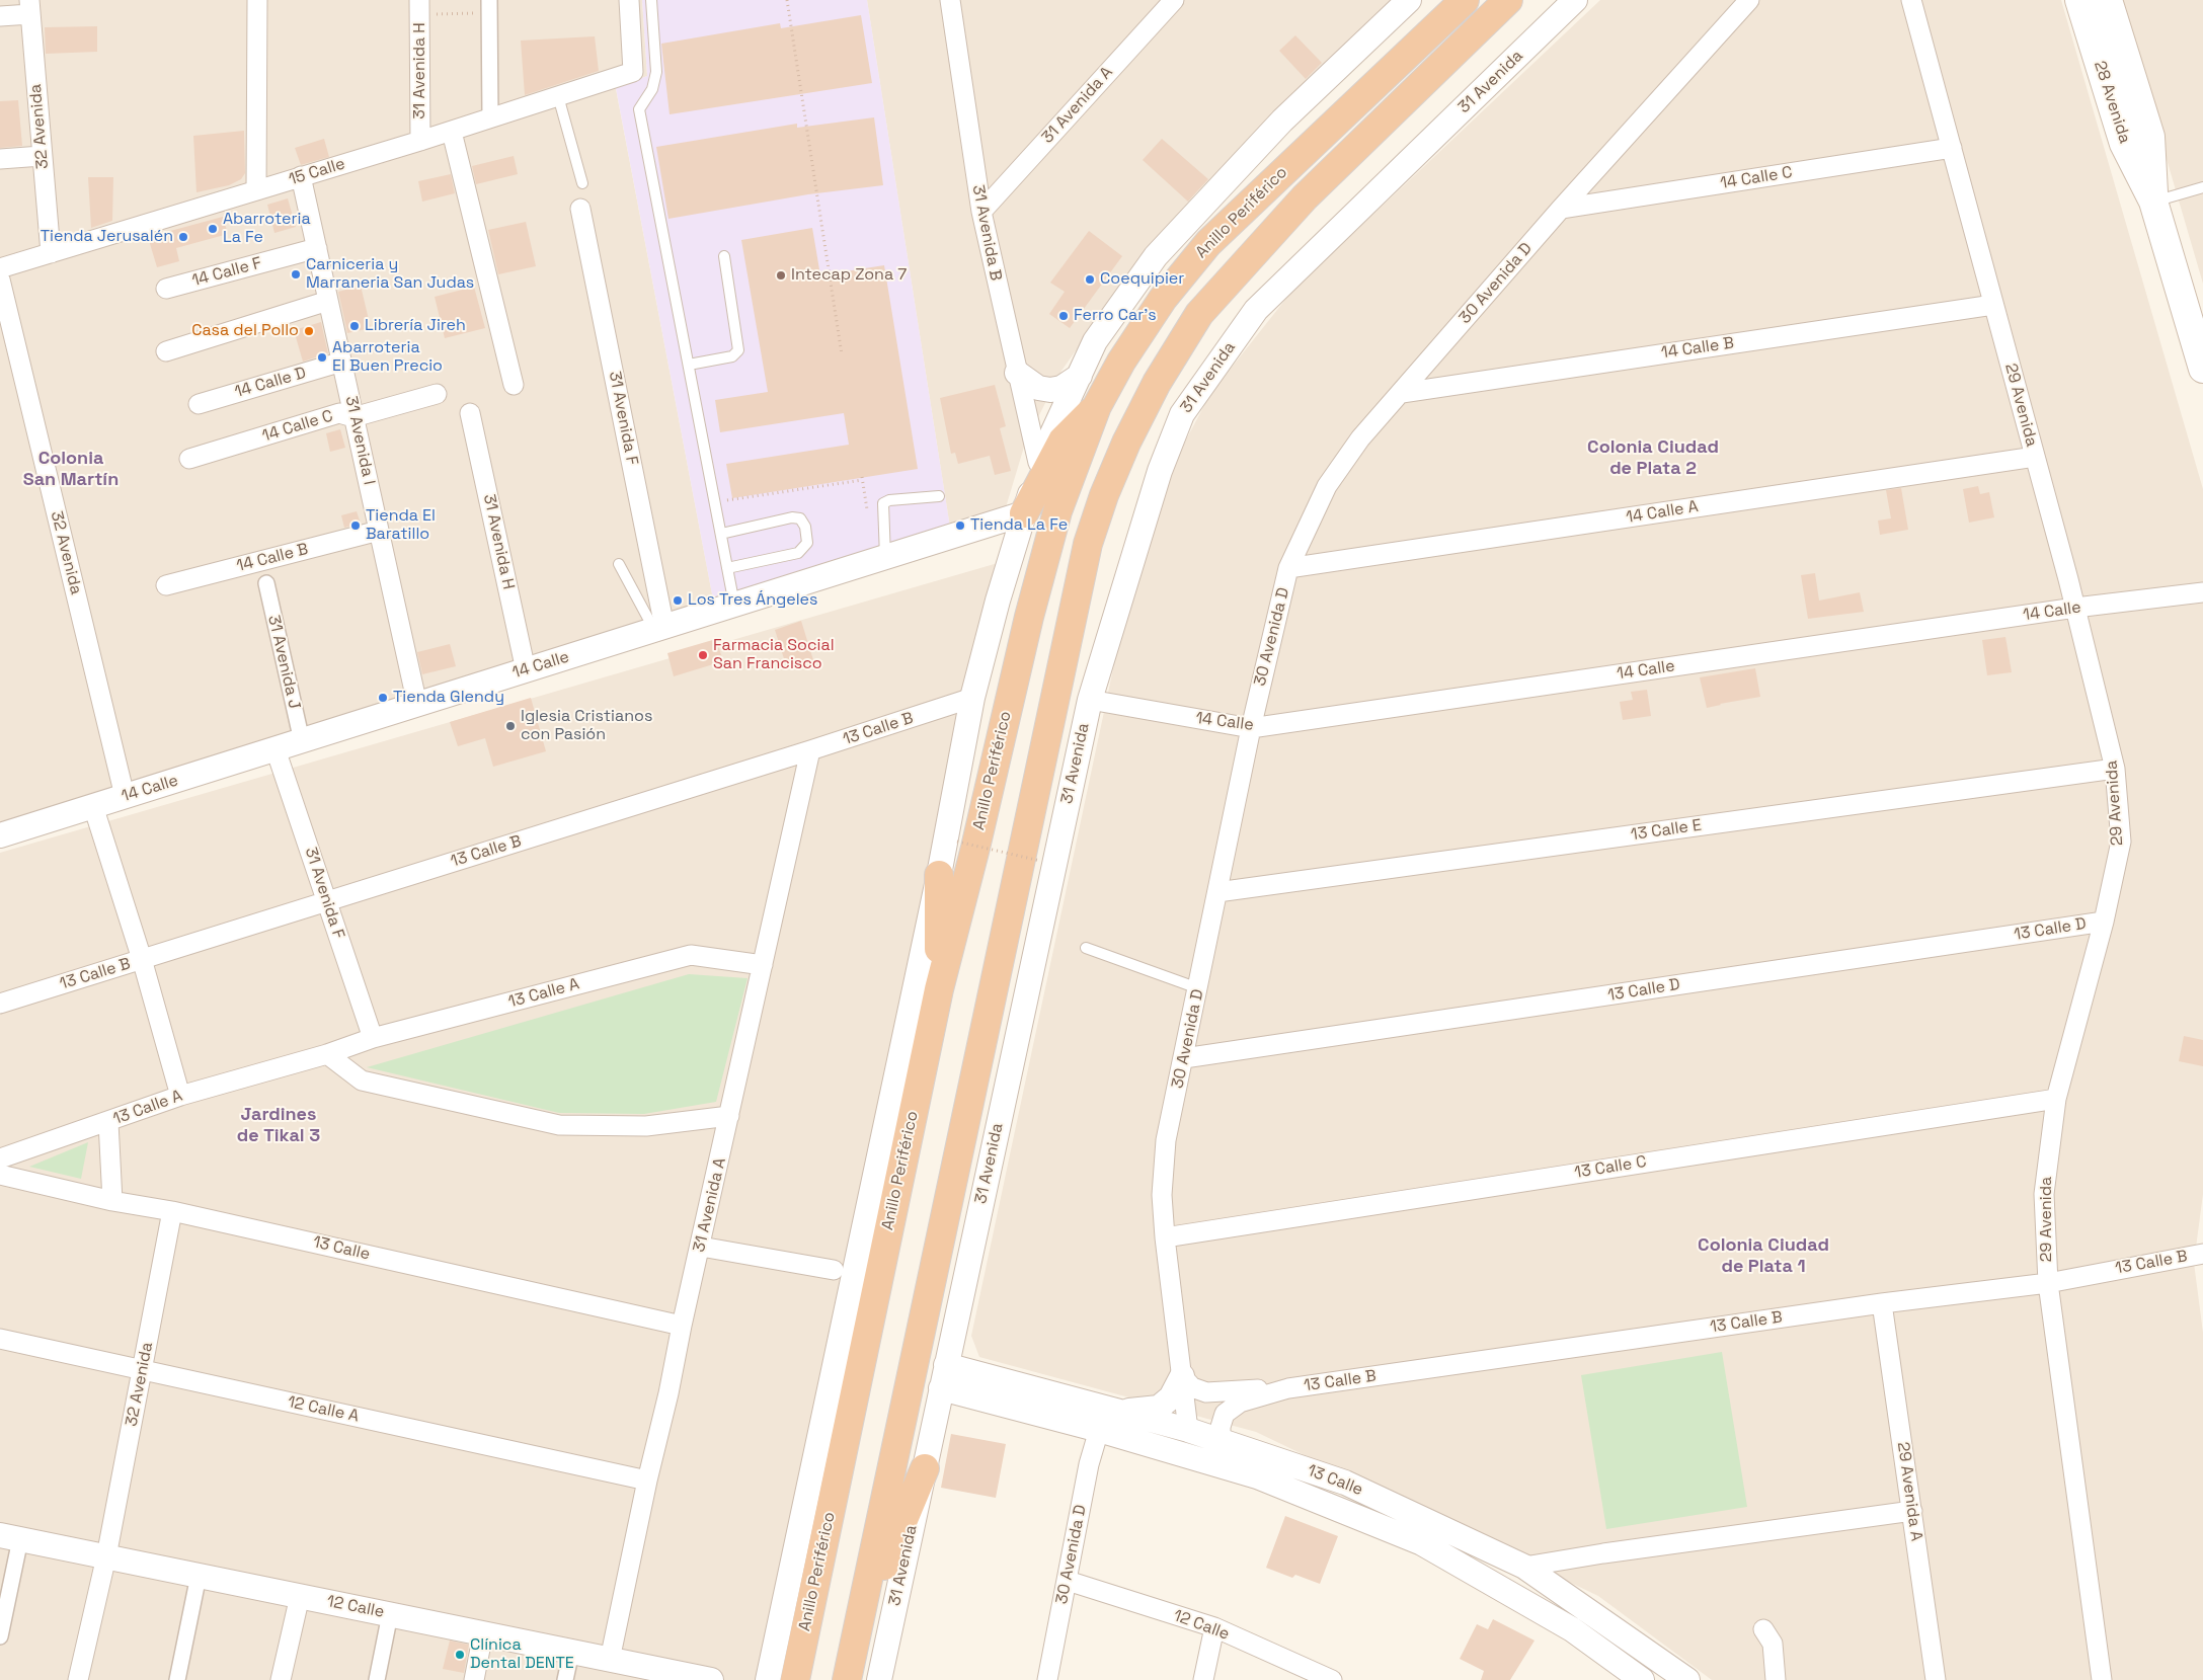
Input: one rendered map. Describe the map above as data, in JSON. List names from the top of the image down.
{
  "streets": {
    "highway": ["Anillo Periférico"],
    "main road": ["28 Avenida"],
    "street": [
      "31 Avenida H",
      "31 Avenida",
      "31 Avenida A",
      "32 Avenida",
      "15 Calle",
      "14 Calle C",
      "31 Avenida B",
      "14 Calle F",
      "30 Avenida D",
      "14 Calle B",
      "14 Calle D",
      "29 Avenida",
      "31 Avenida F",
      "31 Avenida I",
      "14 Calle A",
      "14 Calle",
      "31 Avenida J",
      "13 Calle B",
      "13 Calle E",
      "13 Calle D",
      "13 Calle A",
      "13 Calle C",
      "13 Calle",
      "12 Calle A",
      "29 Avenida A",
      "12 Calle"
    ]
  },
  "crossings": [
    ["31 Avenida H", "15 Calle"],
    ["31 Avenida H", "14 Calle"],
    ["31 Avenida", "14 Calle"],
    ["31 Avenida", "13 Calle"],
    ["31 Avenida A", "31 Avenida B"],
    ["31 Avenida A", "13 Calle B"],
    ["31 Avenida A", "13 Calle A"],
    ["31 Avenida A", "13 Calle"],
    ["31 Avenida A", "12 Calle A"],
    ["31 Avenida A", "12 Calle"],
    ["32 Avenida", "15 Calle"],
    ["32 Avenida", "14 Calle"],
    ["32 Avenida", "13 Calle"],
    ["32 Avenida", "12 Calle A"],
    ["32 Avenida", "12 Calle"],
    ["15 Calle", "31 Avenida I"],
    ["14 Calle C", "30 Avenida D"],
    ["14 Calle C", "29 Avenida"],
    ["14 Calle C", "31 Avenida I"],
    ["14 Calle F", "31 Avenida I"],
    ["30 Avenida D", "14 Calle B"],
    ["30 Avenida D", "14 Calle A"],
    ["30 Avenida D", "14 Calle"],
    ["30 Avenida D", "13 Calle B"],
    ["30 Avenida D", "13 Calle E"],
    ["30 Avenida D", "13 Calle D"],
    ["30 Avenida D", "13 Calle C"],
    ["30 Avenida D", "13 Calle"],
    ["30 Avenida D", "12 Calle"],
    ["14 Calle B", "29 Avenida"],
    ["14 Calle B", "31 Avenida I"],
    ["14 Calle D", "31 Avenida I"],
    ["29 Avenida", "14 Calle A"],
    ["29 Avenida", "14 Calle"],
    ["29 Avenida", "13 Calle B"],
    ["29 Avenida", "13 Calle E"],
    ["29 Avenida", "13 Calle D"],
    ["29 Avenida", "13 Calle C"],
    ["31 Avenida F", "14 Calle"],
    ["31 Avenida F", "13 Calle B"],
    ["31 Avenida F", "13 Calle A"],
    ["31 Avenida I", "14 Calle"],
    ["14 Calle", "31 Avenida J"],
    ["13 Calle B", "13 Calle"],
    ["13 Calle B", "29 Avenida A"]
  ],
  "districts": [
    "Colonia Ciudad de Plata 2",
    "Colonia San Martín",
    "Jardines de Tikal 3",
    "Colonia Ciudad de Plata 1"
  ],
  "places": [
    "Abarroteria La Fe",
    "Tienda Jerusalén",
    "Carniceria y Marraneria San Judas",
    "Intecap Zona 7",
    "Coequipier",
    "Ferro Car's",
    "Librería Jireh",
    "Casa del Pollo",
    "Abarroteria El Buen Precio",
    "Tienda El Baratillo",
    "Tienda La Fe",
    "Los Tres Ángeles",
    "Farmacia Social San Francisco",
    "Tienda Glendy",
    "Iglesia Cristianos con Pasión",
    "Clínica Dental DENTE"
  ]
}
